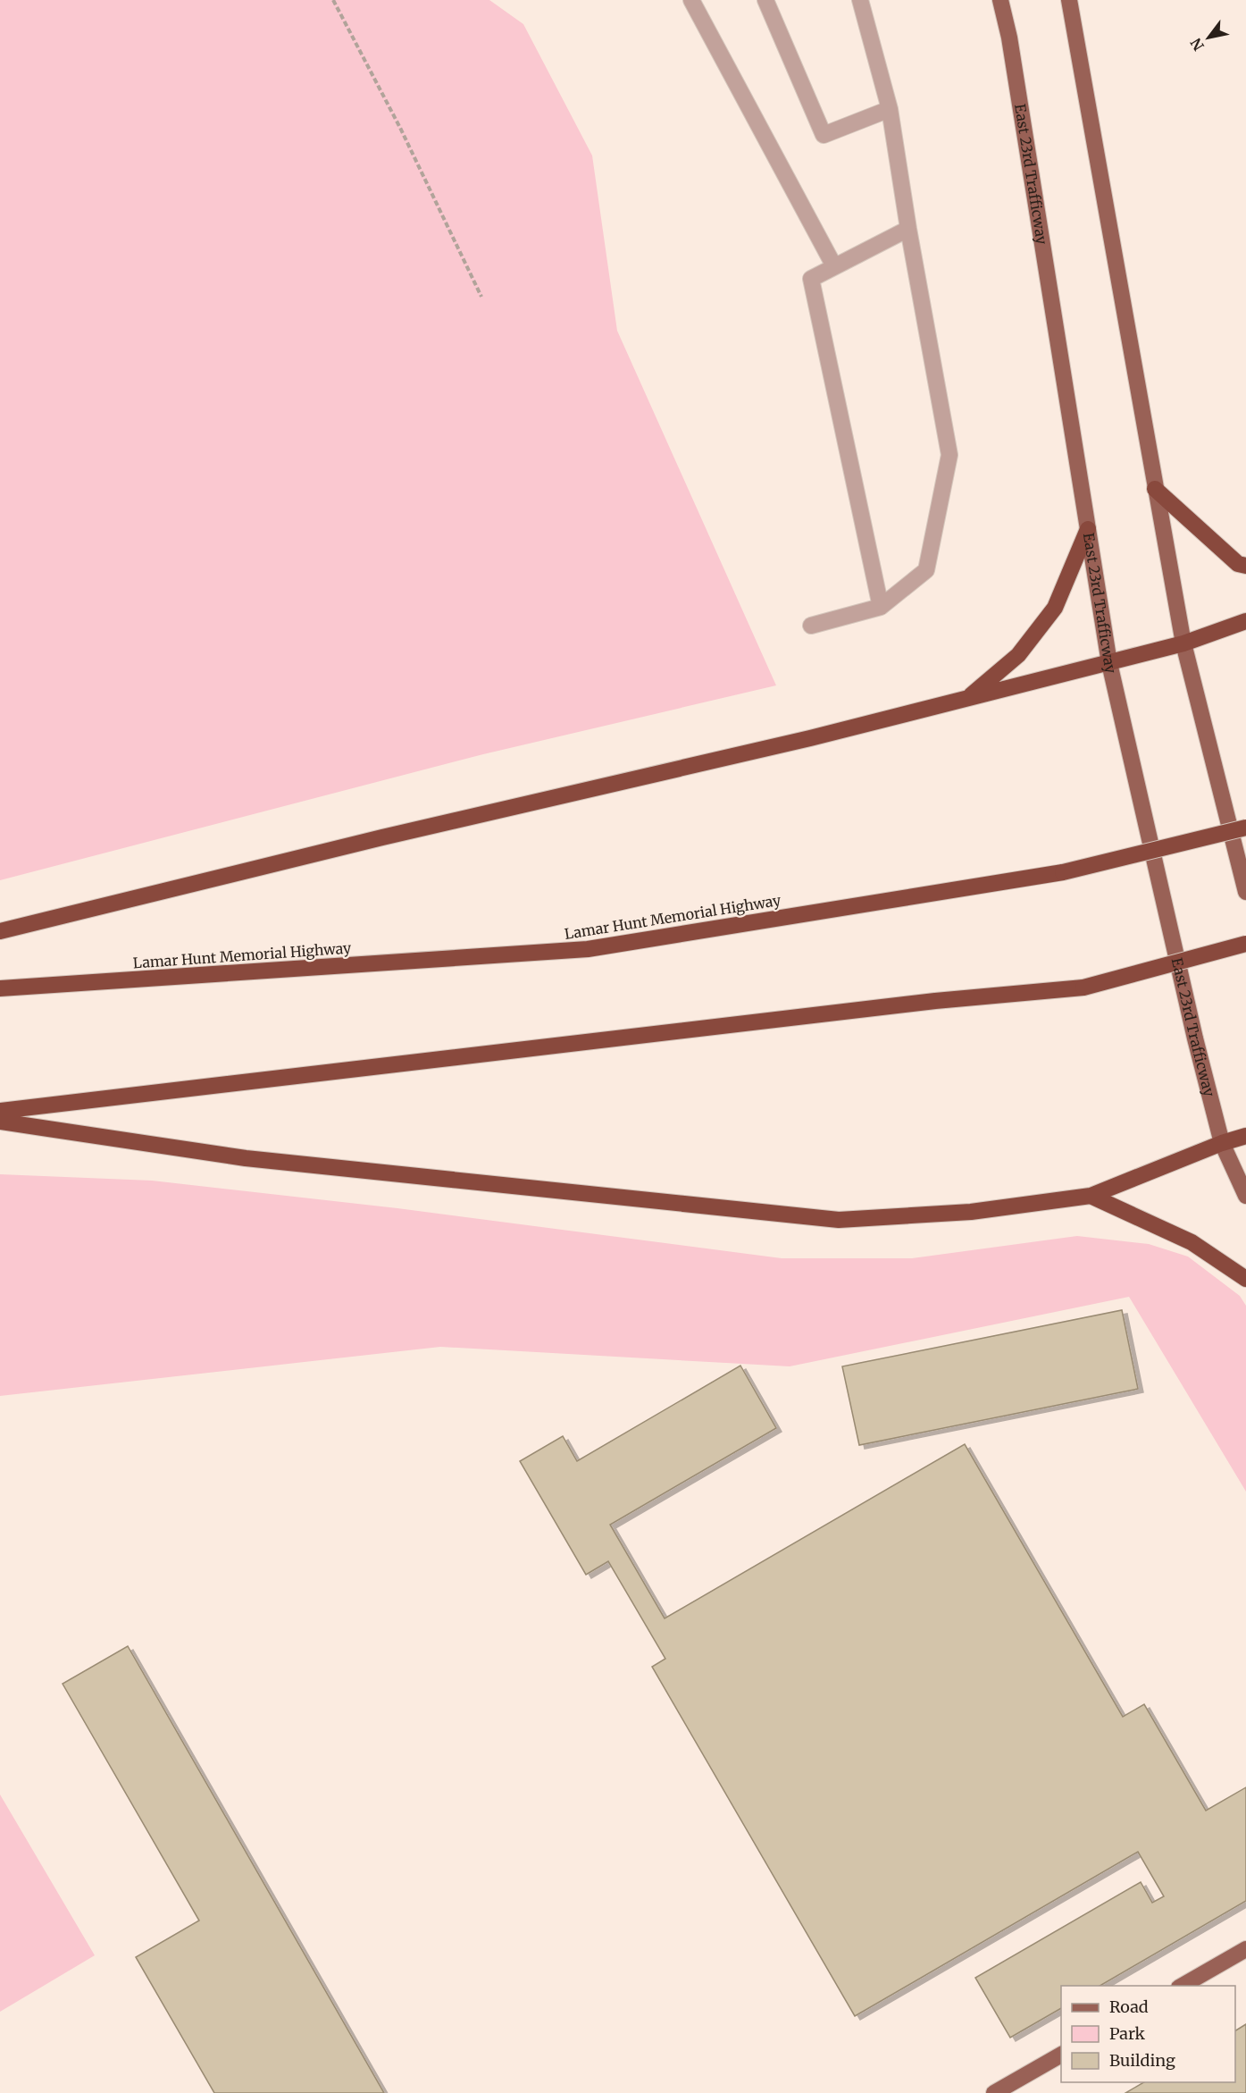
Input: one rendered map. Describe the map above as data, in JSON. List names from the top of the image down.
{
  "streets": {
    "highway": ["Lamar Hunt Memorial Highway"],
    "main road": ["East 23rd Trafficway"]
  },
  "legend": ["Road", "Park", "Building"],
  "north": "bottom left"
}
